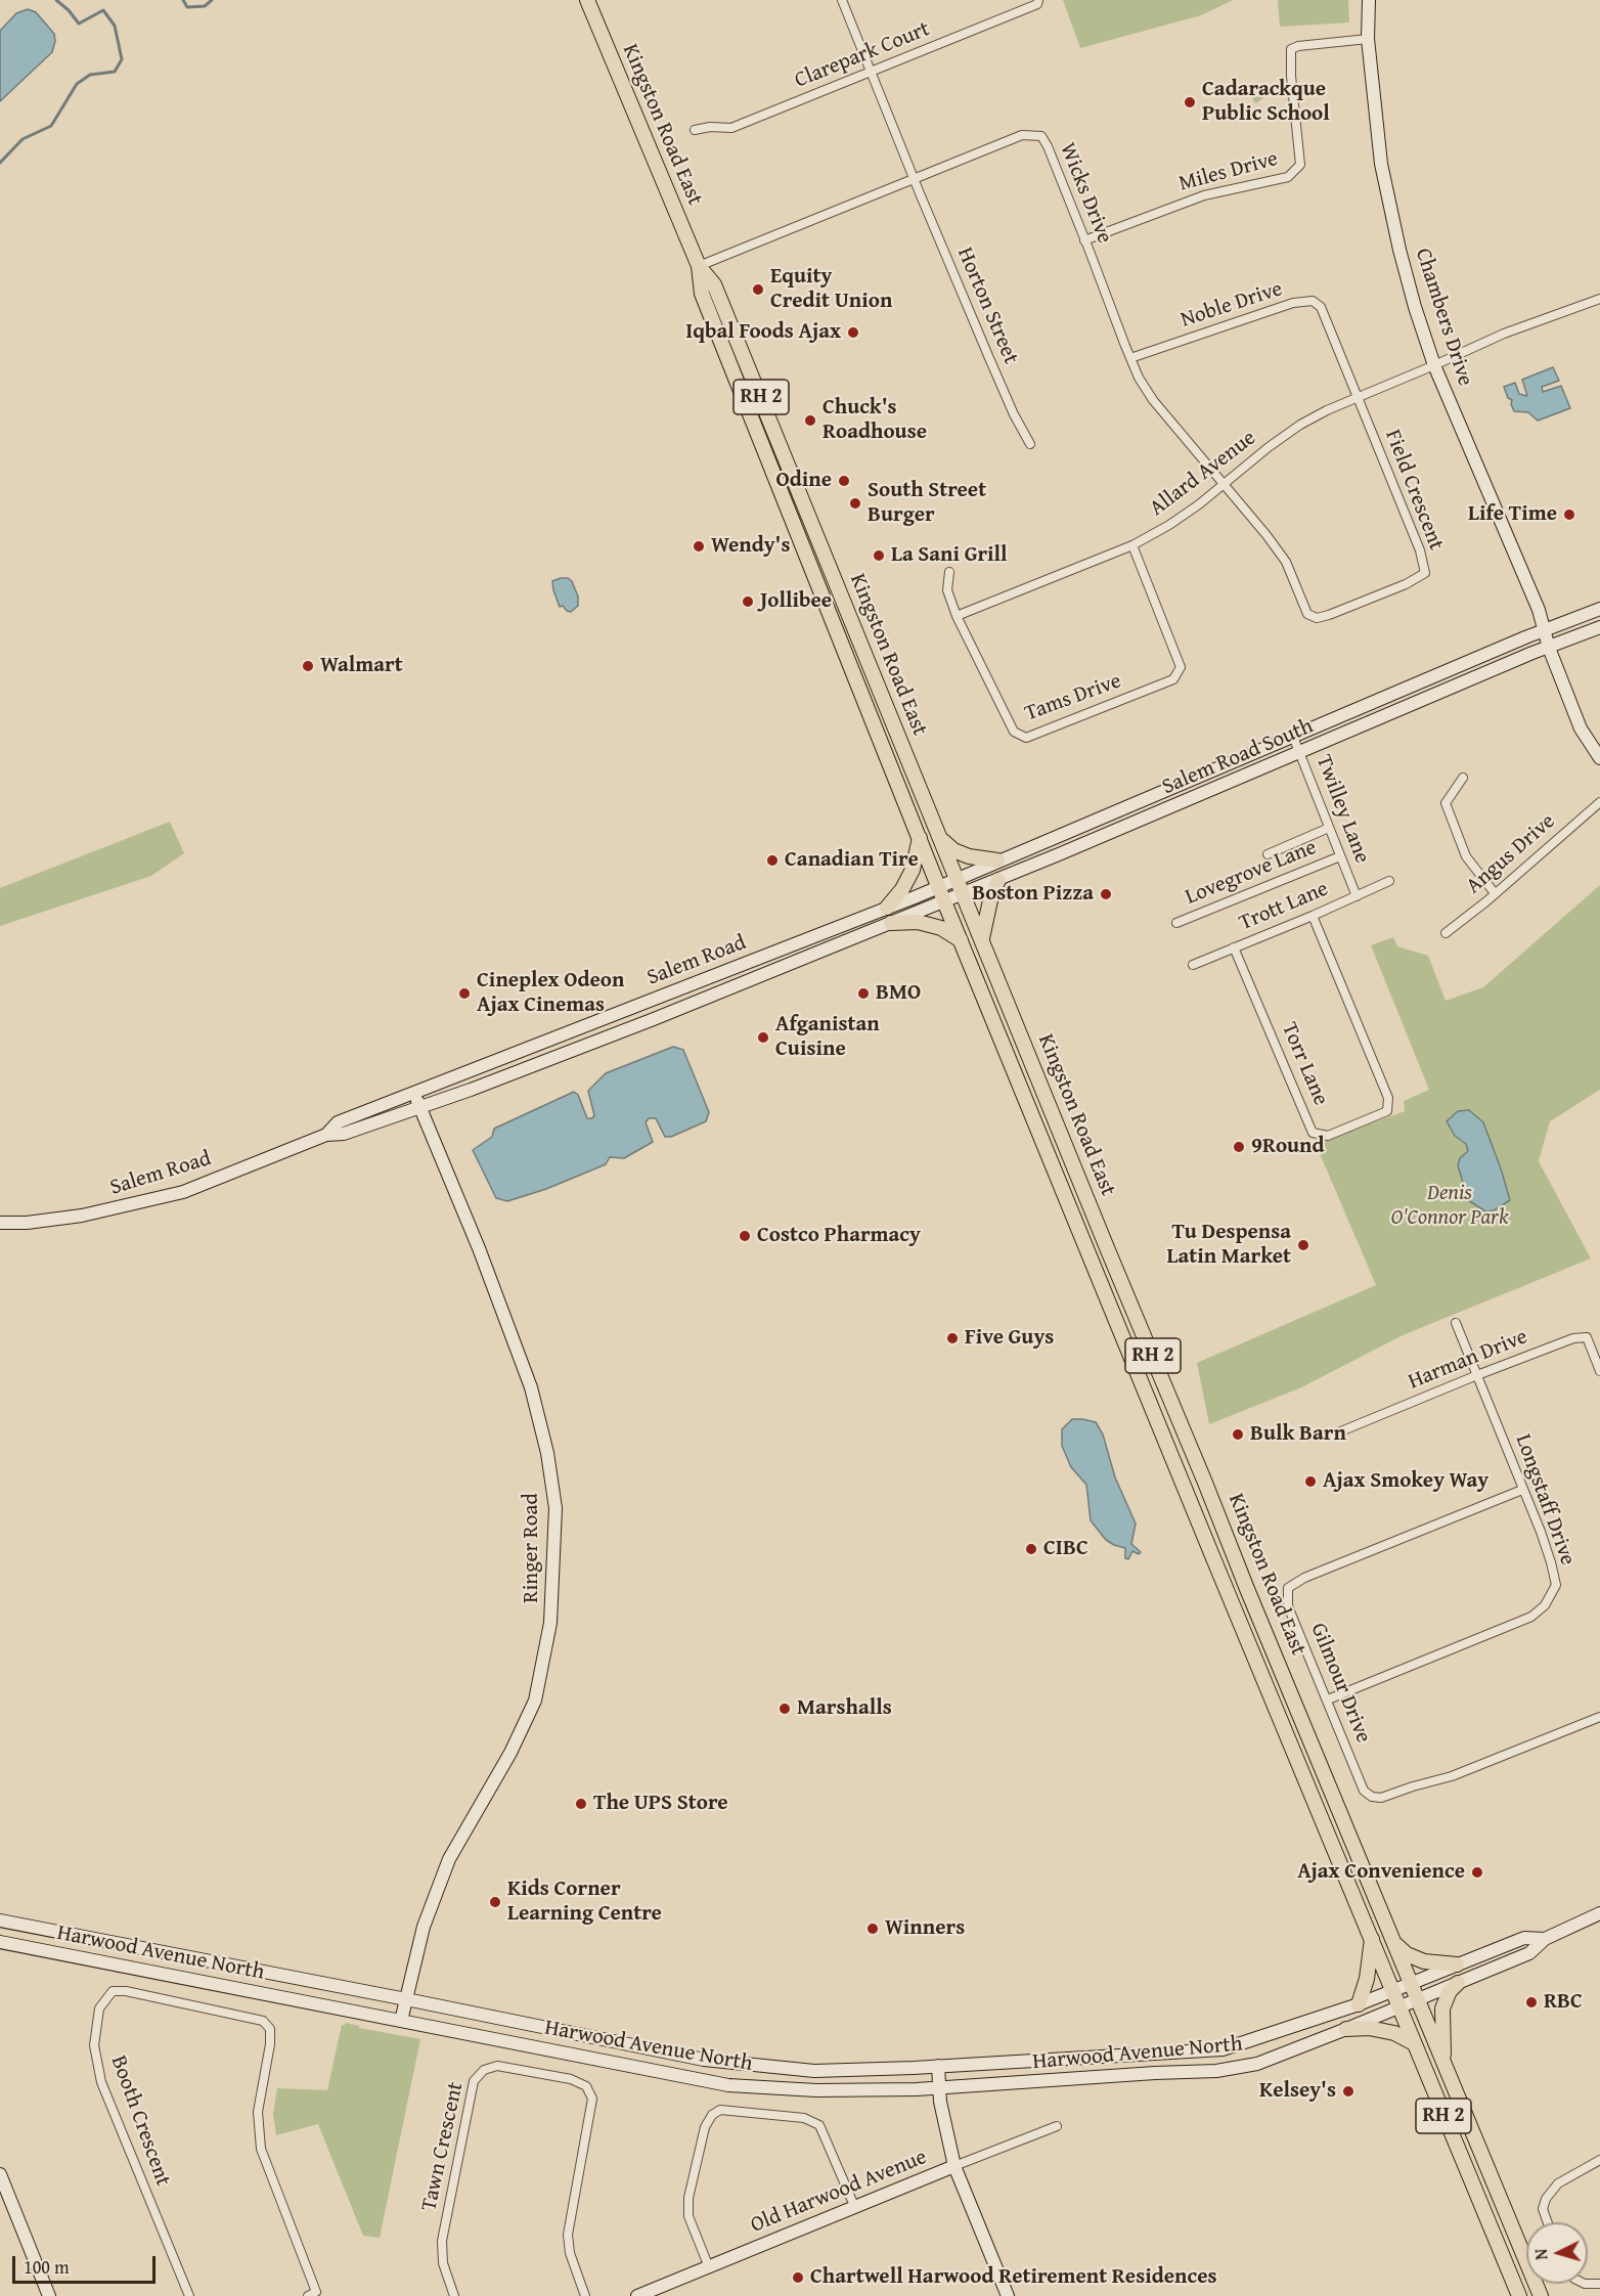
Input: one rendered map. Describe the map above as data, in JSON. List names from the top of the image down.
{
  "streets": {
    "main road": [
      "Kingston Road East",
      "Chambers Drive",
      "RH 2",
      "Salem Road South",
      "Salem Road",
      "Ringer Road",
      "Harwood Avenue North",
      "Old Harwood Avenue"
    ],
    "street": [
      "Clarepark Court",
      "Miles Drive",
      "Wicks Drive",
      "Noble Drive",
      "Horton Street",
      "Allard Avenue",
      "Field Crescent",
      "Tams Drive",
      "Twilley Lane",
      "Angus Drive",
      "Lovegrove Lane",
      "Trott Lane",
      "Torr Lane",
      "Harman Drive",
      "Longstaff Drive",
      "Gilmour Drive",
      "Booth Crescent",
      "Tawn Crescent"
    ]
  },
  "crossings": [
    ["Clarepark Court", "Horton Street"],
    ["Kingston Road East", "Wicks Drive"],
    ["Kingston Road East", "RH 2"],
    ["Kingston Road East", "Salem Road South"],
    ["Kingston Road East", "Harwood Avenue North"],
    ["Miles Drive", "Wicks Drive"],
    ["Miles Drive", "Chambers Drive"],
    ["Wicks Drive", "Noble Drive"],
    ["Wicks Drive", "Horton Street"],
    ["Wicks Drive", "Allard Avenue"],
    ["Wicks Drive", "Field Crescent"],
    ["Noble Drive", "Allard Avenue"],
    ["Noble Drive", "Field Crescent"],
    ["Chambers Drive", "Allard Avenue"],
    ["Chambers Drive", "Salem Road South"],
    ["RH 2", "Harwood Avenue North"],
    ["Allard Avenue", "Field Crescent"],
    ["Allard Avenue", "Tams Drive"],
    ["Salem Road South", "Twilley Lane"],
    ["Salem Road South", "Salem Road"],
    ["Twilley Lane", "Lovegrove Lane"],
    ["Twilley Lane", "Trott Lane"],
    ["Trott Lane", "Torr Lane"],
    ["Salem Road", "Ringer Road"],
    ["Harman Drive", "Longstaff Drive"],
    ["Longstaff Drive", "Gilmour Drive"],
    ["Ringer Road", "Harwood Avenue North"]
  ],
  "parks": ["Denis O'Connor Park"],
  "places": [
    "Cadarackque Public School",
    "Equity Credit Union",
    "Iqbal Foods Ajax",
    "Chuck's Roadhouse",
    "Odine",
    "South Street Burger",
    "Life Time",
    "Wendy's",
    "La Sani Grill",
    "Jollibee",
    "Walmart",
    "Canadian Tire",
    "Boston Pizza",
    "Cineplex Odeon Ajax Cinemas",
    "BMO",
    "Afganistan Cuisine",
    "9Round",
    "Costco Pharmacy",
    "Tu Despensa Latin Market",
    "Five Guys",
    "Bulk Barn",
    "Ajax Smokey Way",
    "CIBC",
    "Marshalls",
    "The UPS Store",
    "Ajax Convenience",
    "Kids Corner Learning Centre",
    "Winners",
    "RBC",
    "Kelsey's",
    "Chartwell Harwood Retirement Residences"
  ],
  "scale_bar": "100 m",
  "north": "left"
}
